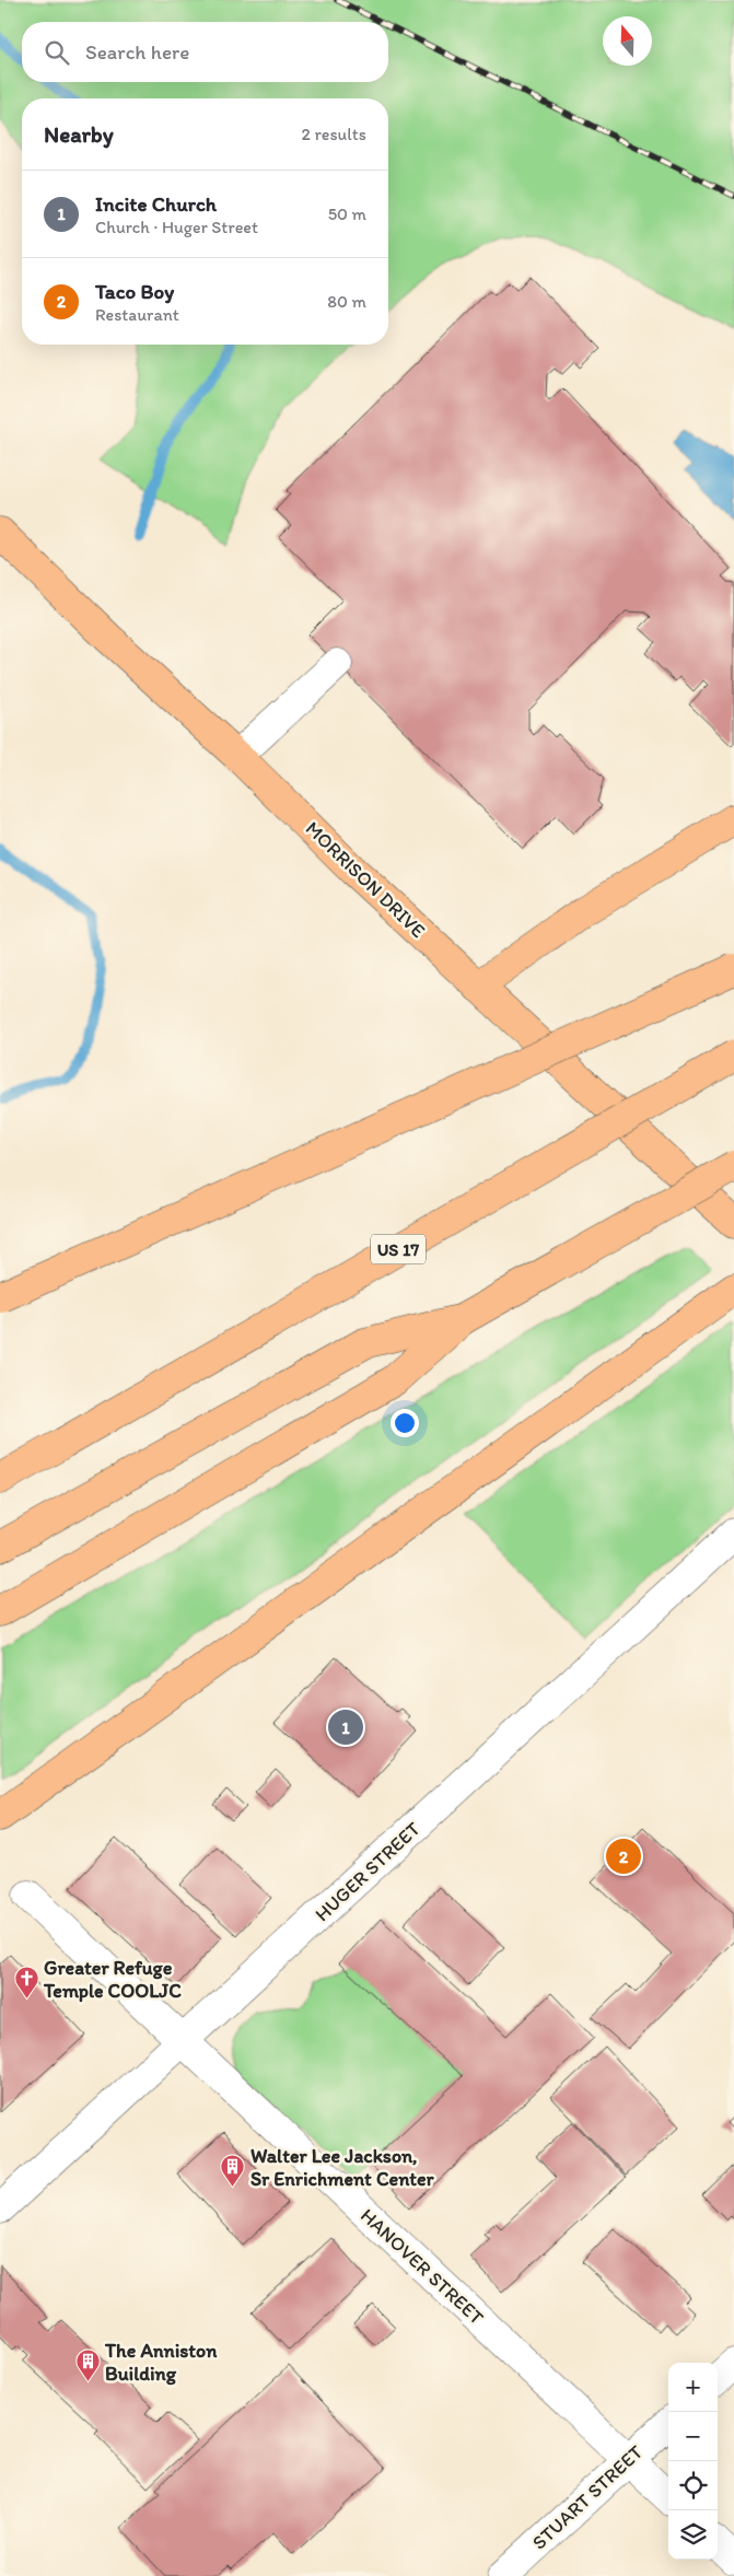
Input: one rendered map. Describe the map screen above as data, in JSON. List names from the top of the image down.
{
  "streets": {
    "main road": ["MORRISON DRIVE", "US 17"],
    "street": ["HUGER STREET", "HANOVER STREET", "STUART STREET"]
  },
  "crossings": [
    ["HUGER STREET", "HANOVER STREET"],
    ["HANOVER STREET", "STUART STREET"]
  ],
  "places": {
    "church": ["Greater Refuge Temple COOLJC"],
    "building": ["Walter Lee Jackson, Sr Enrichment Center", "The Anniston Building"]
  },
  "north": "top",
  "page": {
    "search": "Search here",
    "heading": ["Nearby", "2 results"],
    "list": [
      {
        "mark": "1",
        "name": "Incite Church",
        "note": "Church · Huger Street",
        "value": "50 m"
      },
      {
        "mark": "2",
        "name": "Taco Boy",
        "note": "Restaurant",
        "value": "80 m"
      }
    ],
    "pins": ["1", "2"],
    "map_buttons": ["+", "−"]
  }
}
